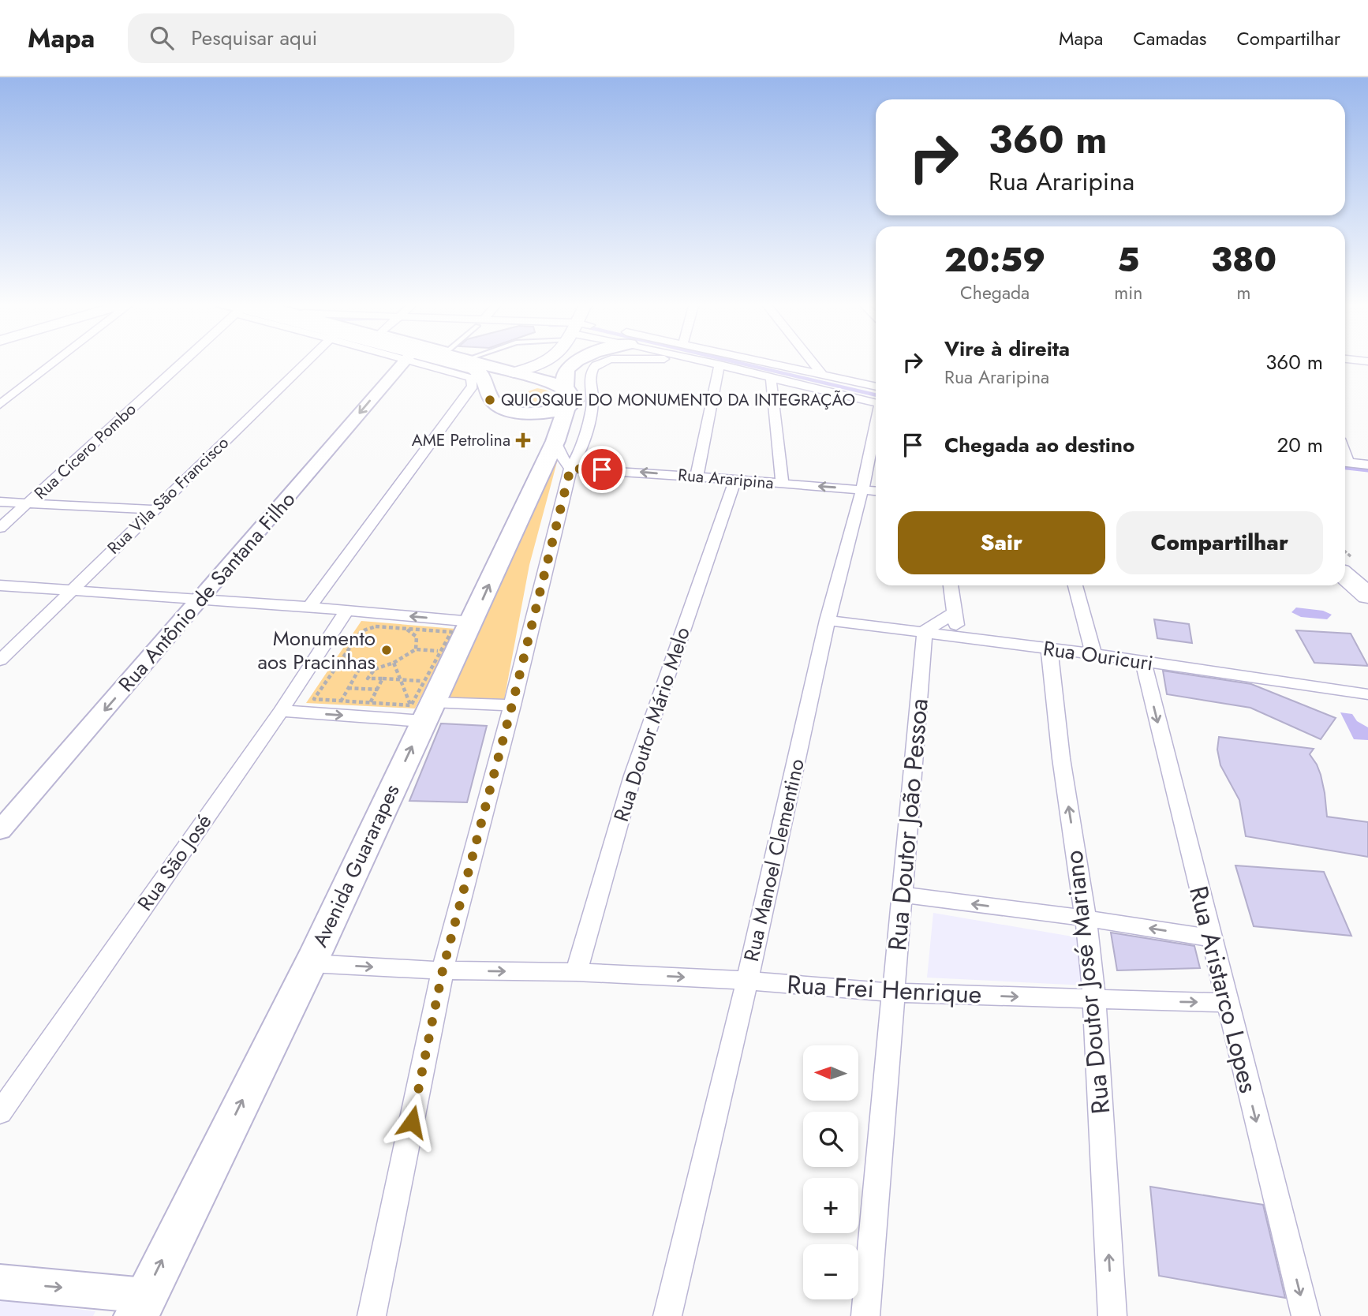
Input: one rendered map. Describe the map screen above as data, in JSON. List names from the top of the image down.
{
  "streets": {
    "main road": ["Avenida Guararapes"],
    "street": [
      "Rua Cícero Pombo",
      "Rua Araripina",
      "Rua Vila São Francisco",
      "Rua Antônio de Santana Filho",
      "Rua Ouricuri",
      "Rua Doutor Mário Melo",
      "Rua Doutor João Pessoa",
      "Rua Manoel Clementino",
      "Rua São José",
      "Rua Doutor José Mariano",
      "Rua Frei Henrique",
      "Rua Aristarco Lopes"
    ]
  },
  "crossings": [
    ["Rua Araripina", "Rua Doutor Mário Melo"],
    ["Rua Araripina", "Rua Manoel Clementino"],
    ["Rua Ouricuri", "Rua Doutor João Pessoa"],
    ["Rua Ouricuri", "Rua Manoel Clementino"],
    ["Rua Ouricuri", "Rua Doutor José Mariano"],
    ["Rua Ouricuri", "Rua Aristarco Lopes"],
    ["Rua Doutor Mário Melo", "Rua Frei Henrique"],
    ["Rua Doutor João Pessoa", "Rua Frei Henrique"],
    ["Rua Manoel Clementino", "Rua Frei Henrique"],
    ["Avenida Guararapes", "Rua Frei Henrique"],
    ["Rua Doutor José Mariano", "Rua Frei Henrique"],
    ["Rua Frei Henrique", "Rua Aristarco Lopes"]
  ],
  "one_way": ["Avenida Guararapes", "Rua Doutor José Mariano", "Rua Aristarco Lopes"],
  "places": {
    "other": ["QUIOSQUE DO MONUMENTO DA INTEGRAÇÃO", "Monumento aos Pracinhas"],
    "health": ["AME Petrolina"]
  },
  "north": "left",
  "page": {
    "header": "Mapa",
    "search": "Pesquisar aqui",
    "nav": ["Mapa", "Camadas", "Compartilhar"],
    "turn": ["360 m", "Rua Araripina"],
    "eta": [
      "20:59",
      "Chegada",
      "5",
      "min",
      "380",
      "m"
    ],
    "list": [
      {
        "name": "Vire à direita",
        "note": "Rua Araripina",
        "value": "360 m"
      },
      {
        "name": "Chegada ao destino",
        "value": "20 m"
      }
    ],
    "buttons": ["Sair", "Compartilhar"],
    "map_buttons": ["+", "−"]
  }
}
